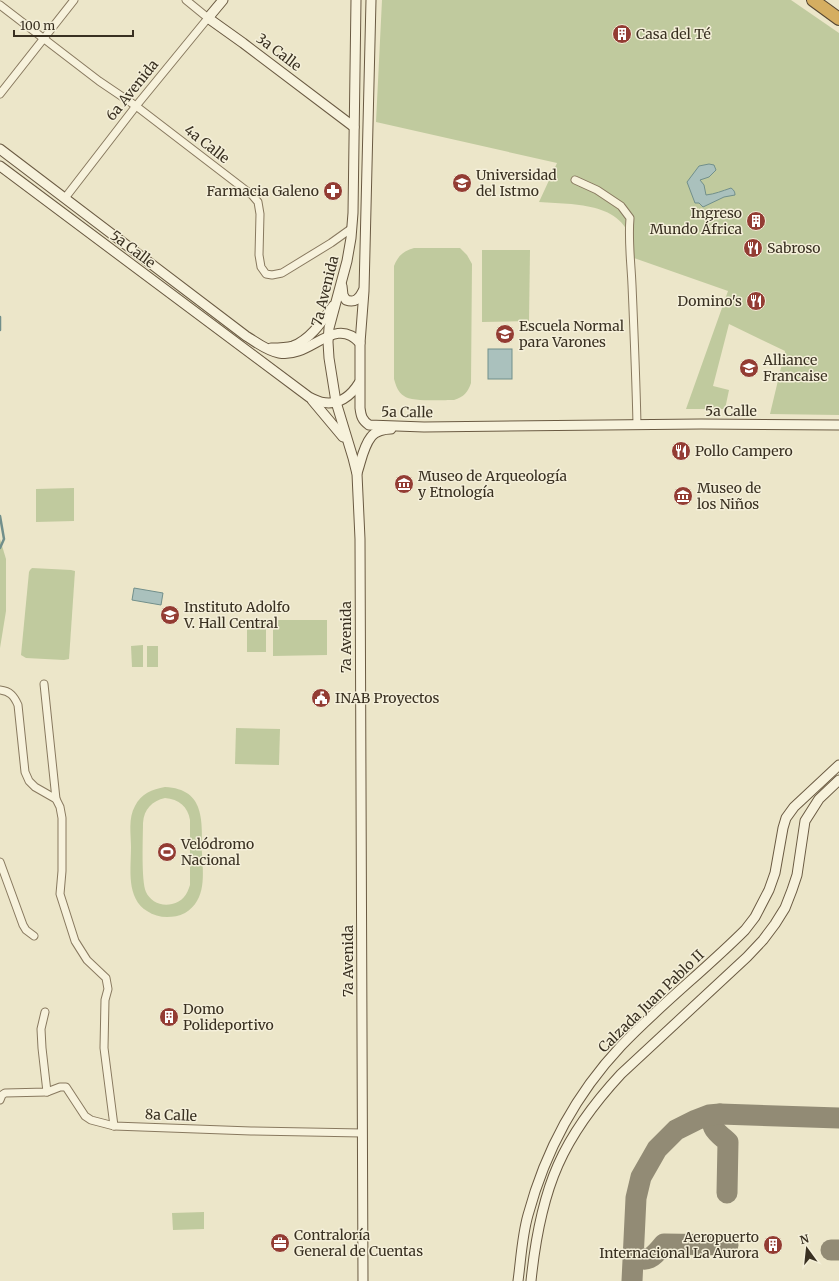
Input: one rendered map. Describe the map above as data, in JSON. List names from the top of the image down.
{
  "streets": {
    "main road": [
      "3a Calle",
      "6a Avenida",
      "5a Calle",
      "7a Avenida",
      "Calzada Juan Pablo II"
    ],
    "street": ["4a Calle", "8a Calle"]
  },
  "crossings": [
    ["3a Calle", "6a Avenida"],
    ["3a Calle", "7a Avenida"],
    ["6a Avenida", "4a Calle"],
    ["6a Avenida", "5a Calle"],
    ["4a Calle", "7a Avenida"],
    ["5a Calle", "7a Avenida"],
    ["7a Avenida", "8a Calle"]
  ],
  "places": {
    "building": [
      "Casa del Té",
      "Ingreso Mundo África",
      "Domo Polideportivo",
      "Aeropuerto Internacional La Aurora"
    ],
    "school or university": [
      "Universidad del Istmo",
      "Escuela Normal para Varones",
      "Alliance Francaise",
      "Instituto Adolfo V. Hall Central"
    ],
    "pharmacy": ["Farmacia Galeno"],
    "restaurant": ["Sabroso", "Domino's", "Pollo Campero"],
    "museum": ["Museo de Arqueología y Etnología", "Museo de los Niños"],
    "public building": ["INAB Proyectos"],
    "sports": ["Velódromo Nacional"],
    "office": ["Contraloría General de Cuentas"]
  },
  "scale_bar": "100 m",
  "north": "top"
}
